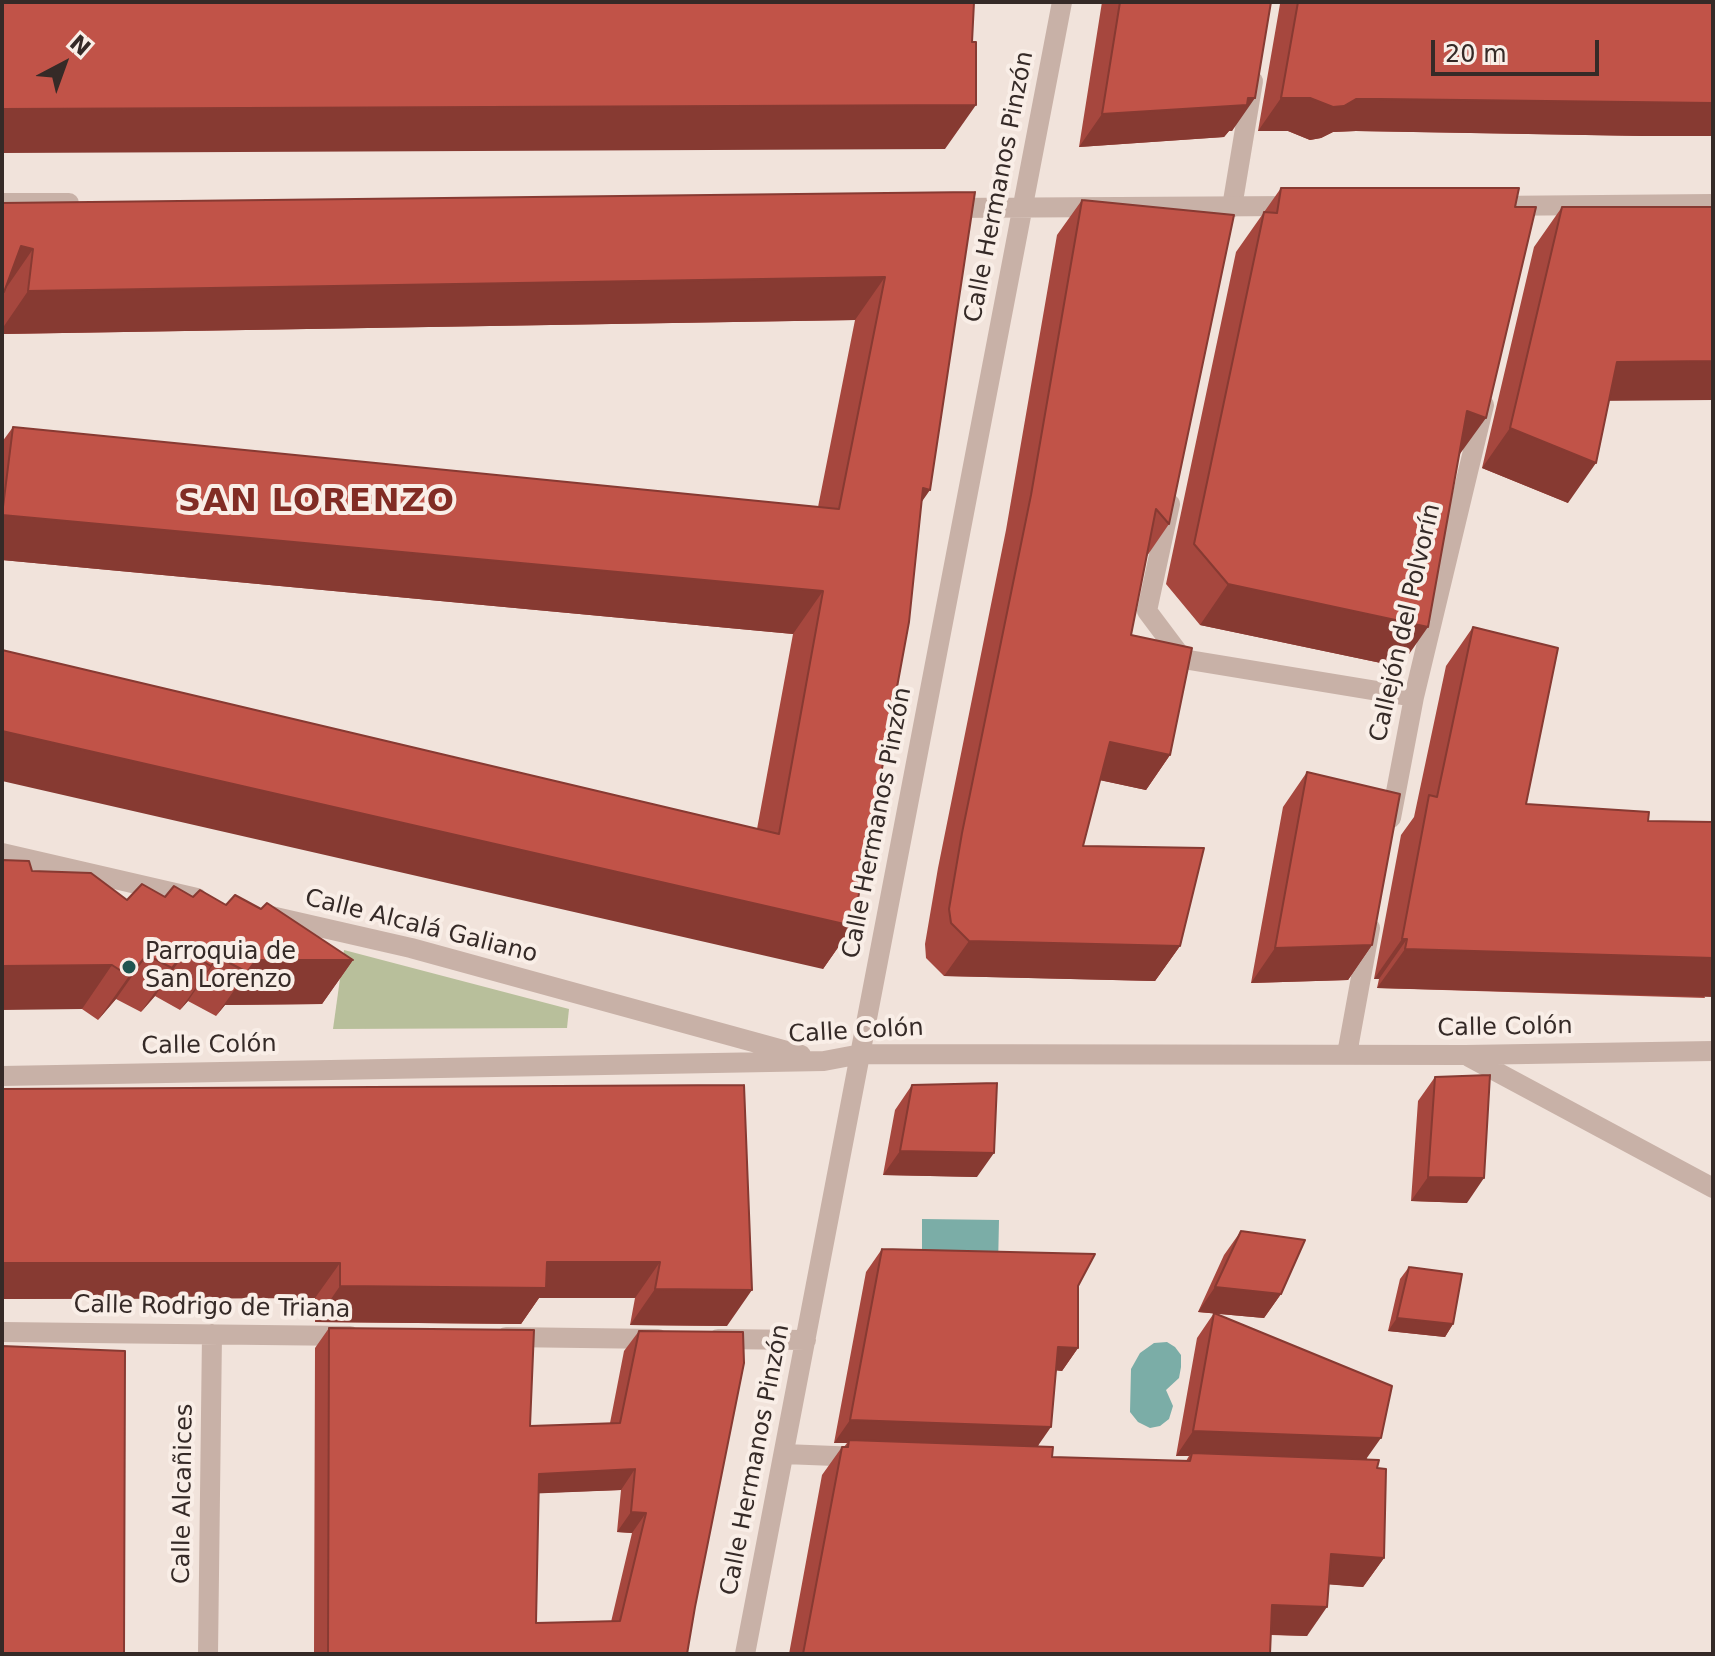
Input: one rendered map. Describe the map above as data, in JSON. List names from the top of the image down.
{
  "streets": {
    "street": [
      "Calle Hermanos Pinzón",
      "Callejón del Polvorín",
      "Calle Alcalá Galiano",
      "Calle Colón",
      "Calle Rodrigo de Triana",
      "Calle Alcañices"
    ]
  },
  "crossings": [
    ["Calle Hermanos Pinzón", "Calle Colón"],
    ["Calle Alcalá Galiano", "Calle Colón"],
    ["Calle Rodrigo de Triana", "Calle Alcañices"]
  ],
  "districts": ["SAN LORENZO"],
  "places": ["Parroquia de San Lorenzo"],
  "scale_bar": "20 m",
  "north": "top right"
}
